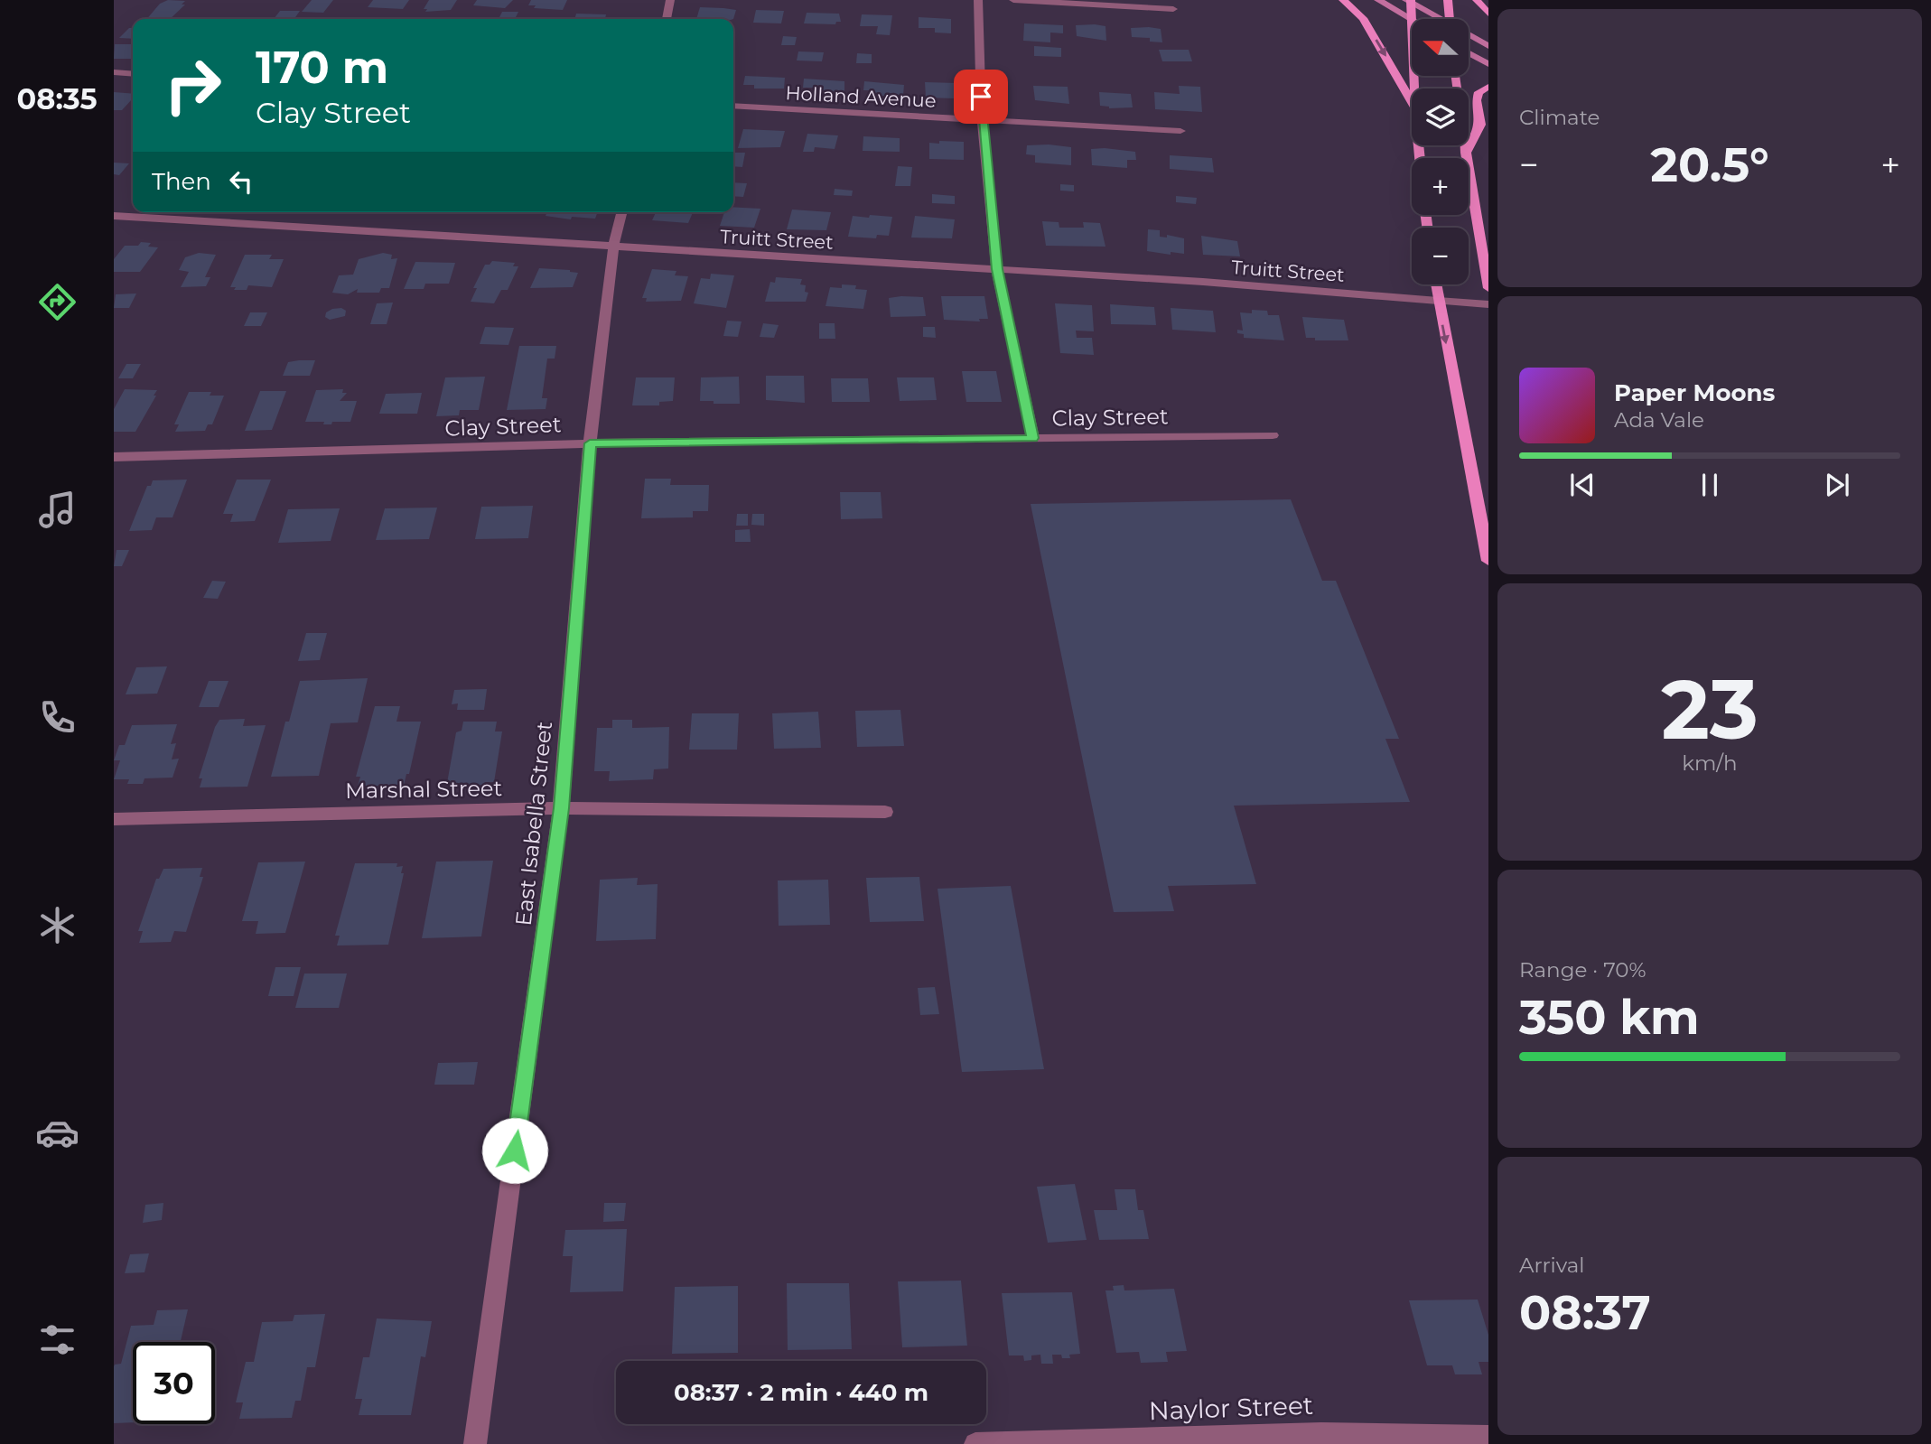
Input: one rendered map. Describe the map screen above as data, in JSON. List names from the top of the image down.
{
  "streets": {
    "street": [
      "Holland Avenue",
      "Truitt Street",
      "Clay Street",
      "Marshal Street",
      "East Isabella Street",
      "Naylor Street"
    ]
  },
  "crossings": [
    ["Truitt Street", "East Isabella Street"],
    ["Clay Street", "East Isabella Street"],
    ["Marshal Street", "East Isabella Street"]
  ],
  "north": "left",
  "page": {
    "tabs": "08:35",
    "tile": [
      "Climate",
      ["23", "km/h"],
      ["Range · 70%", "350 km"],
      ["Arrival", "08:37"]
    ],
    "map_buttons": ["+", "−"],
    "turn": ["170 m", "Clay Street"],
    "heat": ["−", "20.5°", "+"],
    "then": "Then",
    "song": ["Paper Moons", "Ada Vale"],
    "limit": "30",
    "trip": "08:37 · 2 min · 440 m"
  }
}
